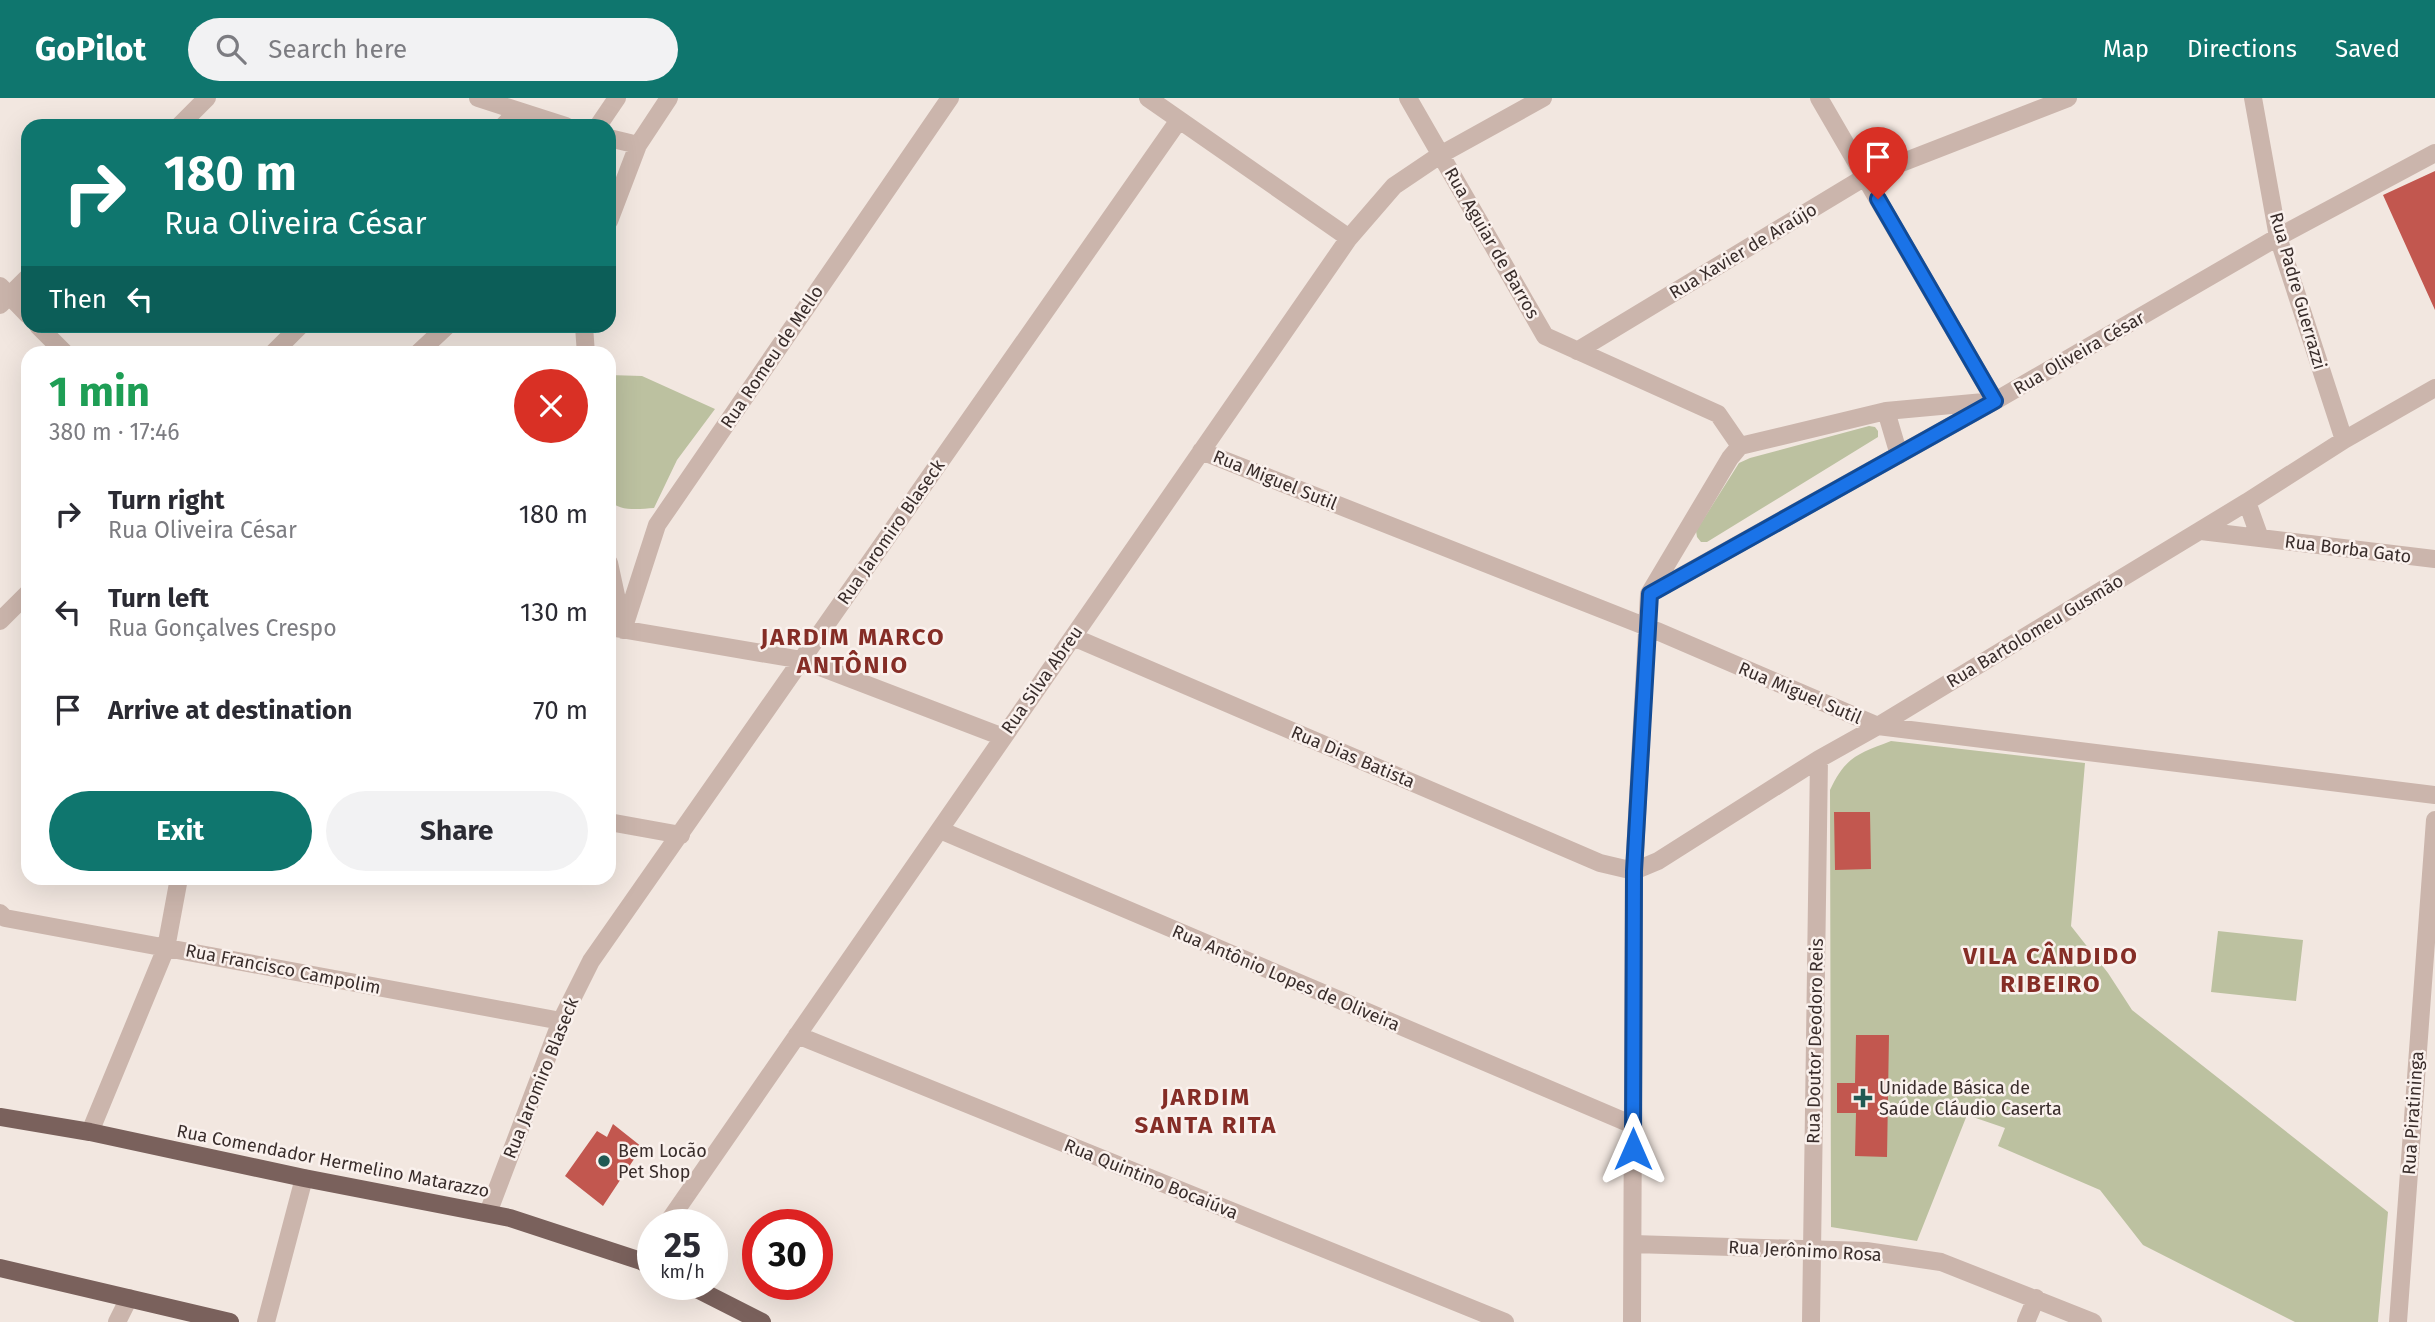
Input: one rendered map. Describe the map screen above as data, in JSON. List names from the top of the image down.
{
  "streets": {
    "main road": ["Rua Comendador Hermelino Matarazzo"],
    "street": [
      "Rua Aguiar de Barros",
      "Rua Xavier de Araújo",
      "Rua Padre Guerrazzi",
      "Rua Oliveira César",
      "Rua Romeu de Mello",
      "Rua Miguel Sutil",
      "Rua Jaromiro Blaseck",
      "Rua Borba Gato",
      "Rua Bartolomeu Gusmão",
      "Rua Silva Abreu",
      "Rua Dias Batista",
      "Rua Francisco Campolim",
      "Rua Antônio Lopes de Oliveira",
      "Rua Doutor Deodoro Reis",
      "Rua Piratininga",
      "Rua Quintino Bocaiúva",
      "Rua Jerônimo Rosa"
    ]
  },
  "crossings": [
    ["Rua Aguiar de Barros", "Rua Xavier de Araújo"],
    ["Rua Aguiar de Barros", "Rua Silva Abreu"],
    ["Rua Padre Guerrazzi", "Rua Oliveira César"],
    ["Rua Padre Guerrazzi", "Rua Bartolomeu Gusmão"],
    ["Rua Miguel Sutil", "Rua Bartolomeu Gusmão"],
    ["Rua Miguel Sutil", "Rua Silva Abreu"],
    ["Rua Jaromiro Blaseck", "Rua Francisco Campolim"],
    ["Rua Jaromiro Blaseck", "Rua Comendador Hermelino Matarazzo"],
    ["Rua Borba Gato", "Rua Bartolomeu Gusmão"],
    ["Rua Bartolomeu Gusmão", "Rua Dias Batista"],
    ["Rua Bartolomeu Gusmão", "Rua Doutor Deodoro Reis"],
    ["Rua Silva Abreu", "Rua Dias Batista"],
    ["Rua Silva Abreu", "Rua Antônio Lopes de Oliveira"],
    ["Rua Silva Abreu", "Rua Quintino Bocaiúva"],
    ["Rua Doutor Deodoro Reis", "Rua Jerônimo Rosa"]
  ],
  "districts": ["JARDIM MARCO ANTÔNIO", "VILA CÂNDIDO RIBEIRO", "JARDIM SANTA RITA"],
  "places": {
    "health": ["Unidade Básica de Saúde Cláudio Caserta"],
    "other": ["Bem Locão Pet Shop"]
  },
  "page": {
    "header": "GoPilot",
    "search": "Search here",
    "nav": ["Map", "Directions", "Saved"],
    "turn": ["180 m", "Rua Oliveira César"],
    "then": "Then",
    "heading": ["1 min", "380 m · 17:46"],
    "list": [
      {
        "name": "Turn right",
        "note": "Rua Oliveira César",
        "value": "180 m"
      },
      {
        "name": "Turn left",
        "note": "Rua Gonçalves Crespo",
        "value": "130 m"
      },
      {
        "name": "Arrive at destination",
        "value": "70 m"
      }
    ],
    "buttons": ["Exit", "Share"],
    "speed": "25 km/h",
    "limit": "30"
  }
}
